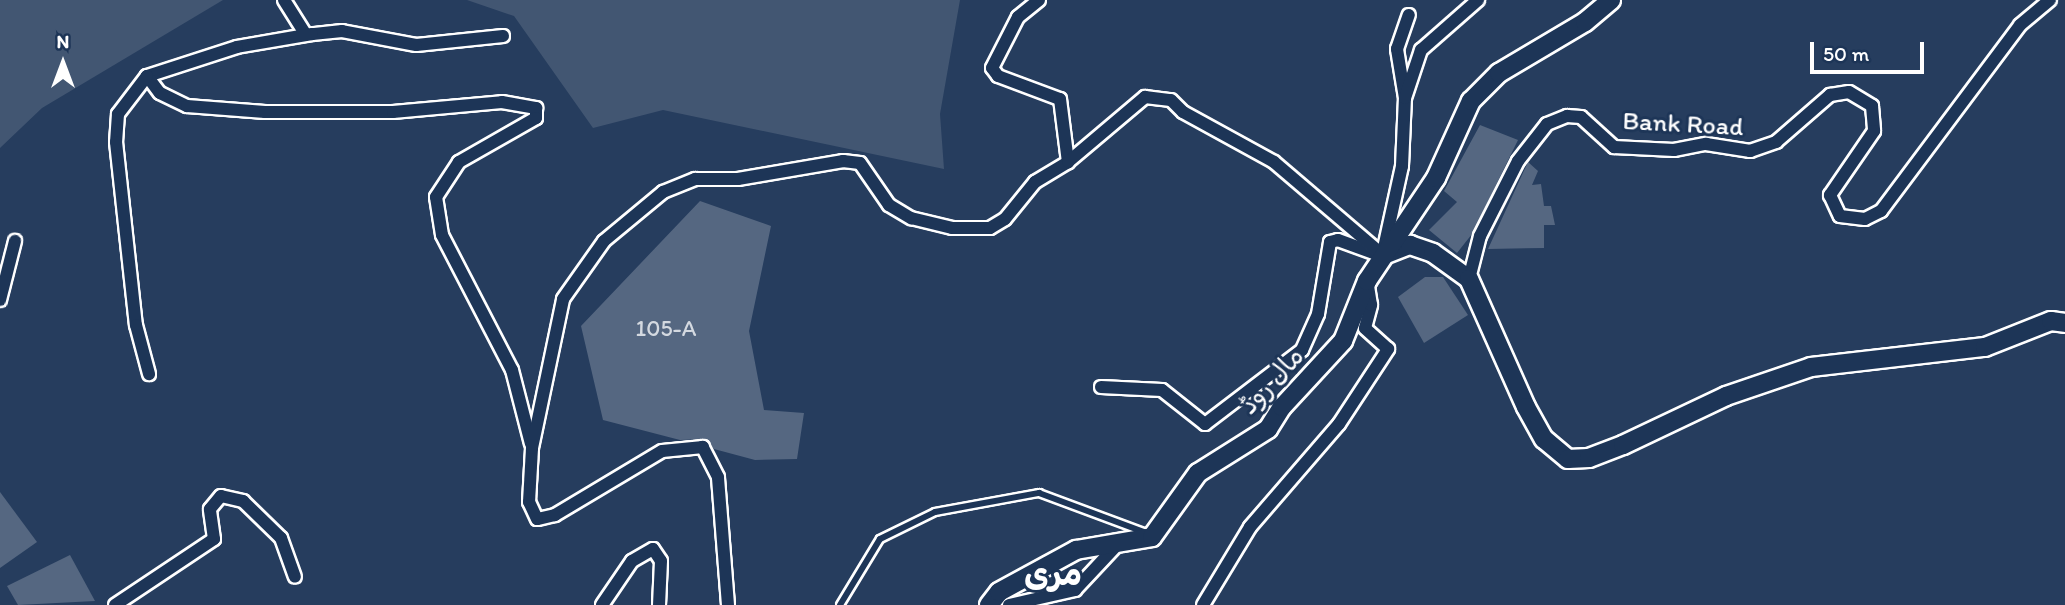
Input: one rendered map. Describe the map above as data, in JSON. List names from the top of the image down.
{
  "streets": {
    "main road": ["مال روڈ"],
    "street": ["Bank Road"]
  },
  "districts": ["مری"],
  "house_numbers": ["105-A"],
  "scale_bar": "50 m",
  "north": "top"
}
